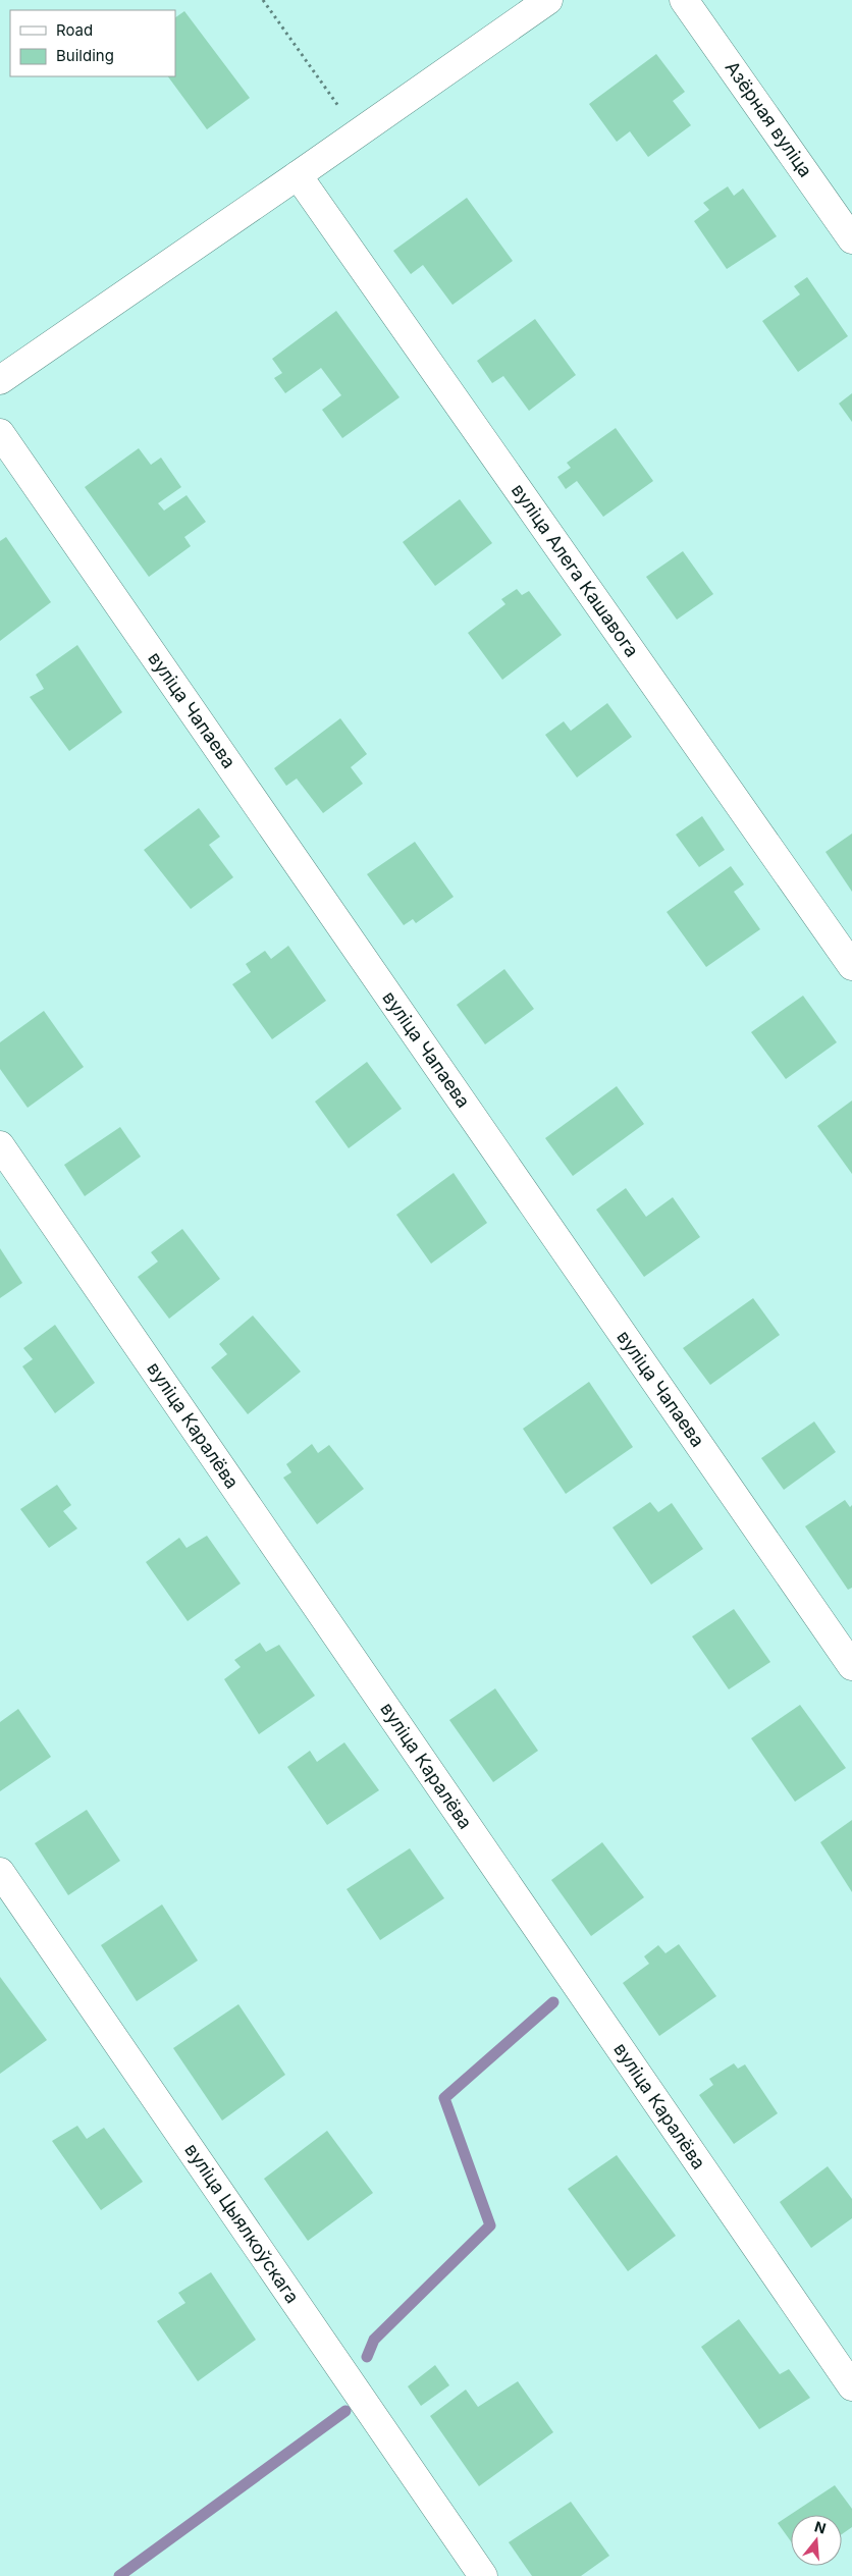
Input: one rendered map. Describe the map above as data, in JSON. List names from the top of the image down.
{
  "streets": {
    "street": [
      "Азёрная вуліца",
      "вуліца Алега Кашавога",
      "вуліца Чапаева",
      "вуліца Каралёва",
      "вуліца Цыялкоўскага"
    ]
  },
  "legend": ["Road", "Building"],
  "north": "top"
}
